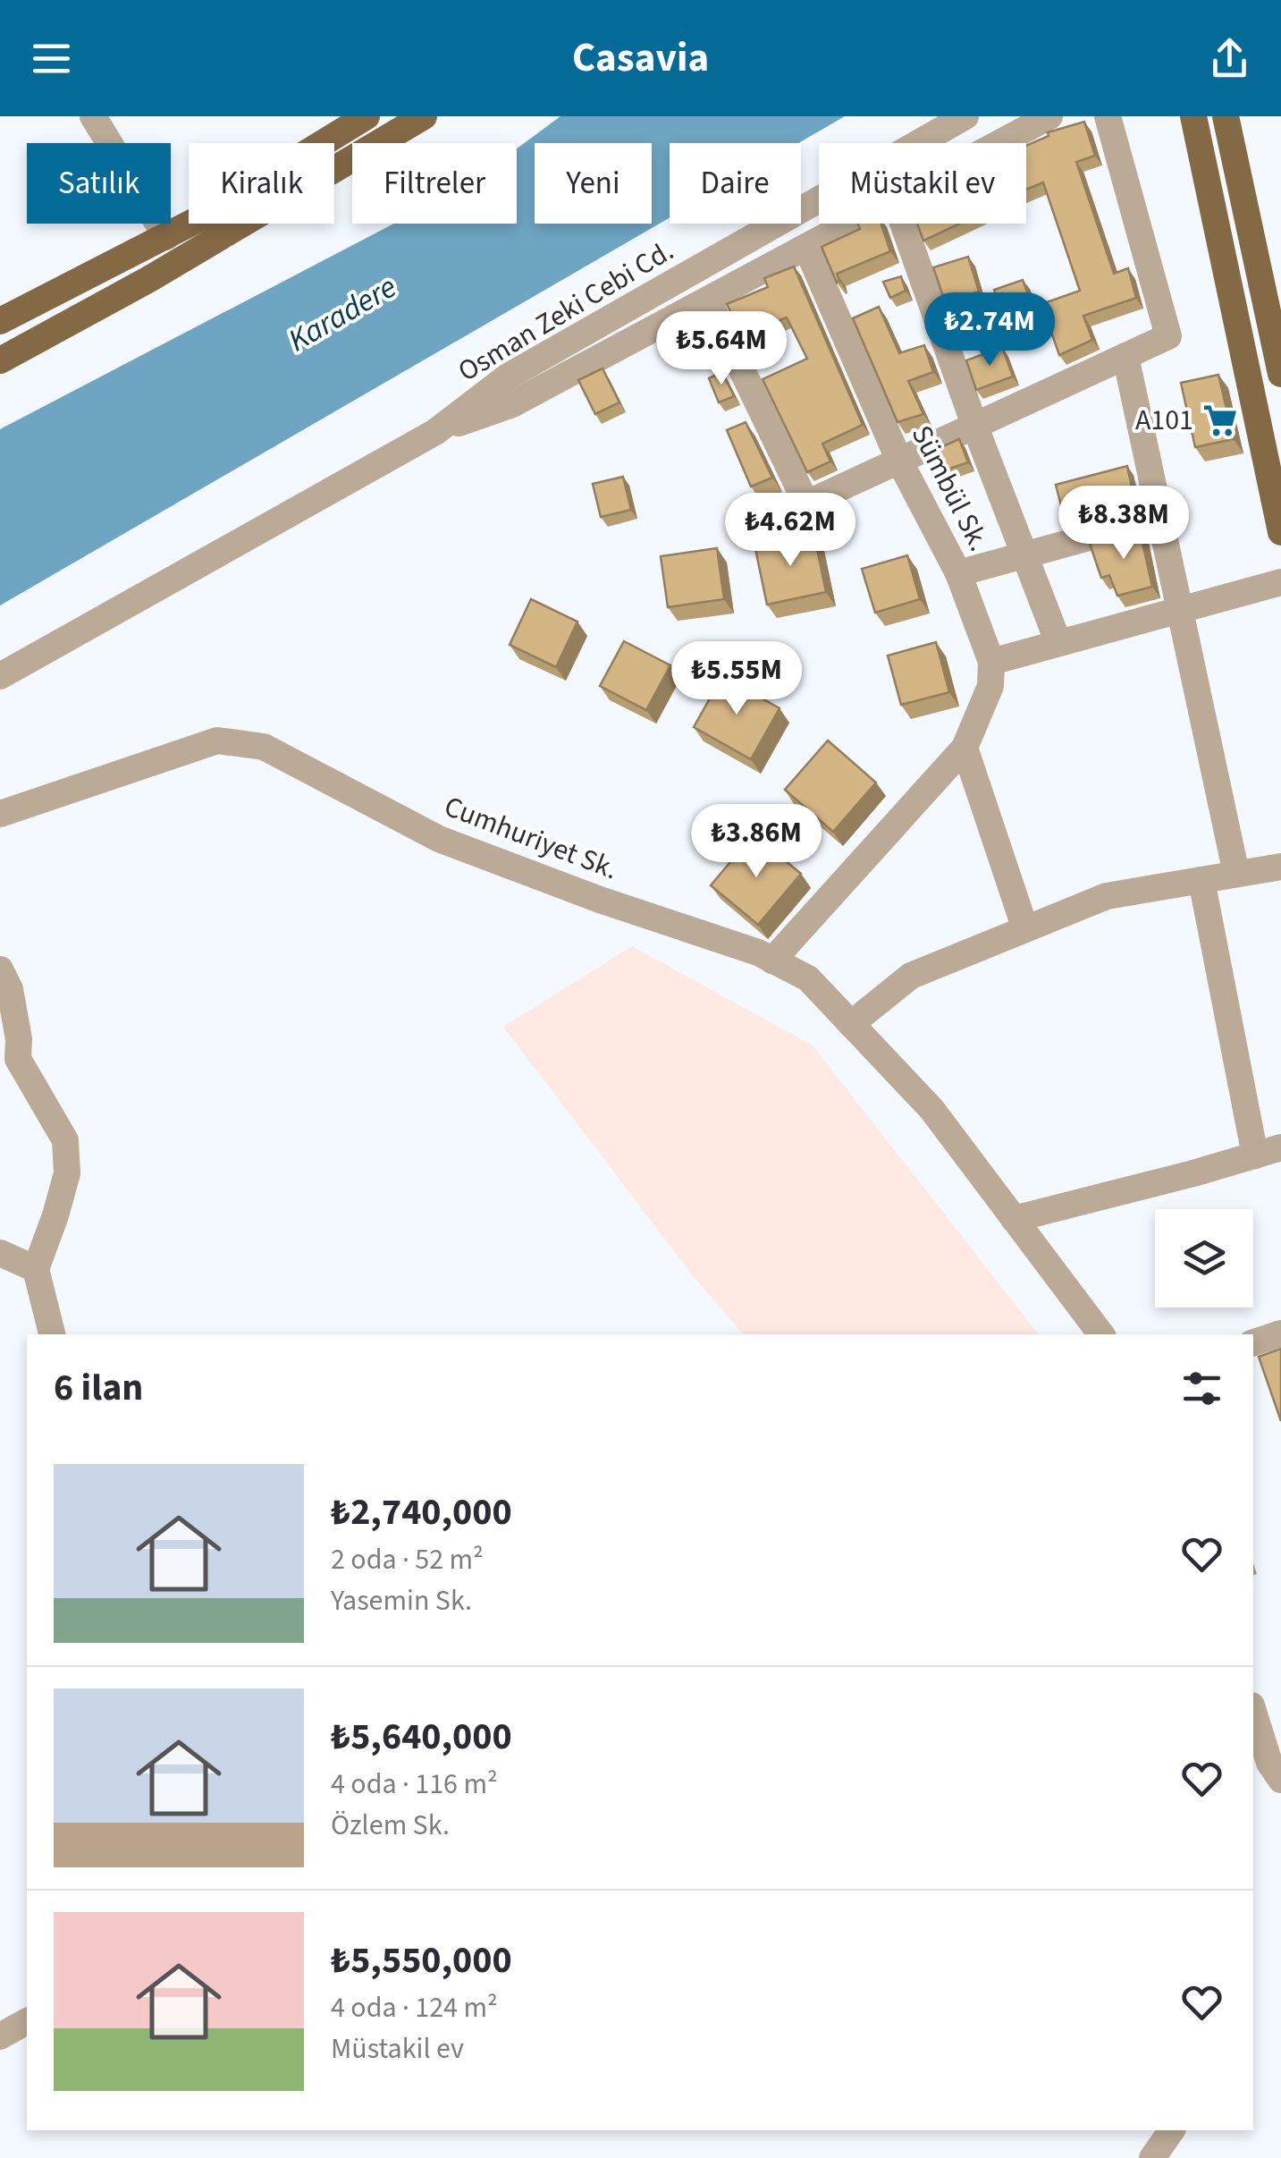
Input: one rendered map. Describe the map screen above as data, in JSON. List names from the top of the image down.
{
  "streets": {
    "street": ["Osman Zeki Cebi Cd.", "Sümbül Sk.", "Cumhuriyet Sk."]
  },
  "crossings": [
    ["Osman Zeki Cebi Cd.", "Sümbül Sk."]
  ],
  "water": ["Karadere"],
  "places": {
    "supermarket": ["A101"]
  },
  "page": {
    "header": "Casavia",
    "chip": [
      "Satılık",
      "Kiralık",
      "Filtreler",
      "Yeni",
      "Daire",
      "Müstakil ev"
    ],
    "price": [
      "₺2.74M",
      "₺5.64M",
      "₺8.38M",
      "₺4.62M",
      "₺5.55M",
      "₺3.86M"
    ],
    "heading": "6 ilan",
    "list": [
      {
        "name": "₺2,740,000",
        "note": "2 oda · 52 m² · Yasemin Sk."
      },
      {
        "name": "₺5,640,000",
        "note": "4 oda · 116 m² · Özlem Sk."
      },
      {
        "name": "₺5,550,000",
        "note": "4 oda · 124 m² · Müstakil ev"
      }
    ]
  }
}
